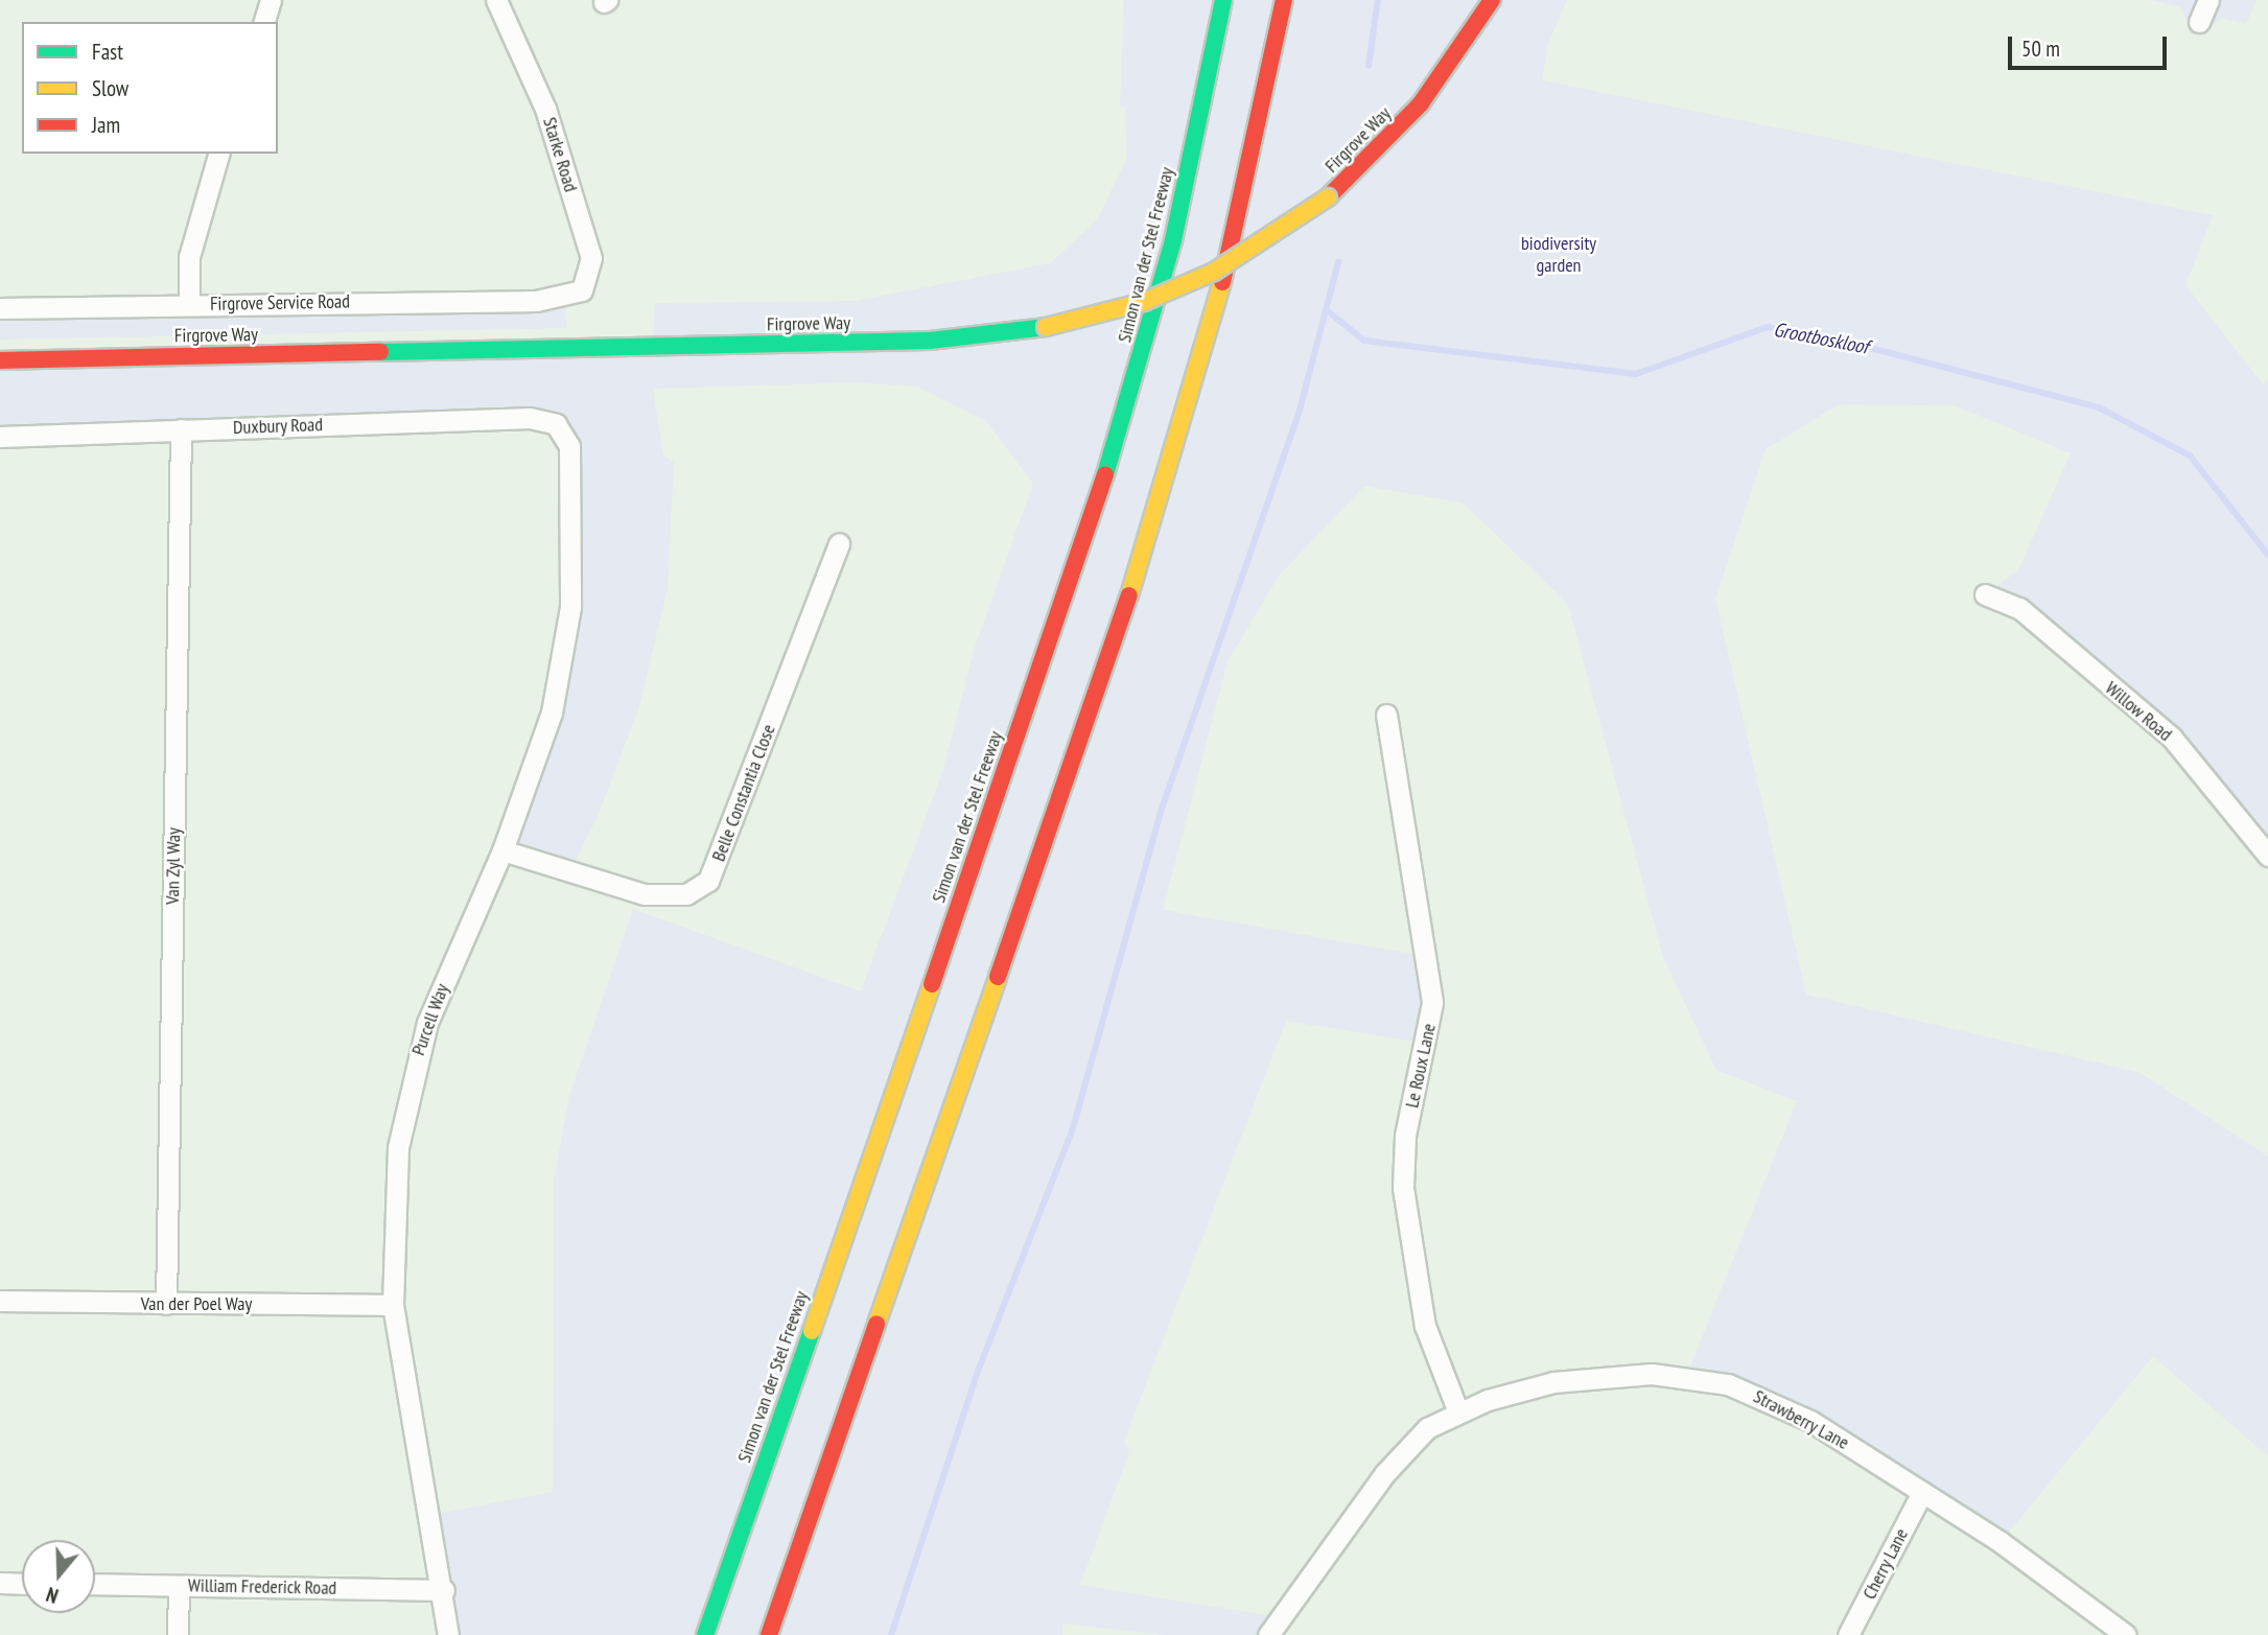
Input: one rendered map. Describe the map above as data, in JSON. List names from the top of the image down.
{
  "streets": {
    "main road": ["Firgrove Way", "Simon van der Stel Freeway"],
    "street": [
      "Starke Road",
      "Firgrove Service Road",
      "Duxbury Road",
      "Willow Road",
      "Belle Constantia Close",
      "Van Zyl Way",
      "Purcell Way",
      "Le Roux Lane",
      "Van der Poel Way",
      "Strawberry Lane",
      "Cherry Lane",
      "William Frederick Road"
    ]
  },
  "crossings": [
    ["Starke Road", "Firgrove Service Road"],
    ["Duxbury Road", "Van Zyl Way"],
    ["Duxbury Road", "Purcell Way"],
    ["Belle Constantia Close", "Purcell Way"],
    ["Van Zyl Way", "Van der Poel Way"],
    ["Purcell Way", "Van der Poel Way"],
    ["Purcell Way", "William Frederick Road"],
    ["Le Roux Lane", "Strawberry Lane"],
    ["Strawberry Lane", "Cherry Lane"]
  ],
  "water": ["Grootboskloof"],
  "parks": ["biodiversity garden"],
  "legend": ["Fast", "Slow", "Jam"],
  "scale_bar": "50 m",
  "north": "bottom"
}
